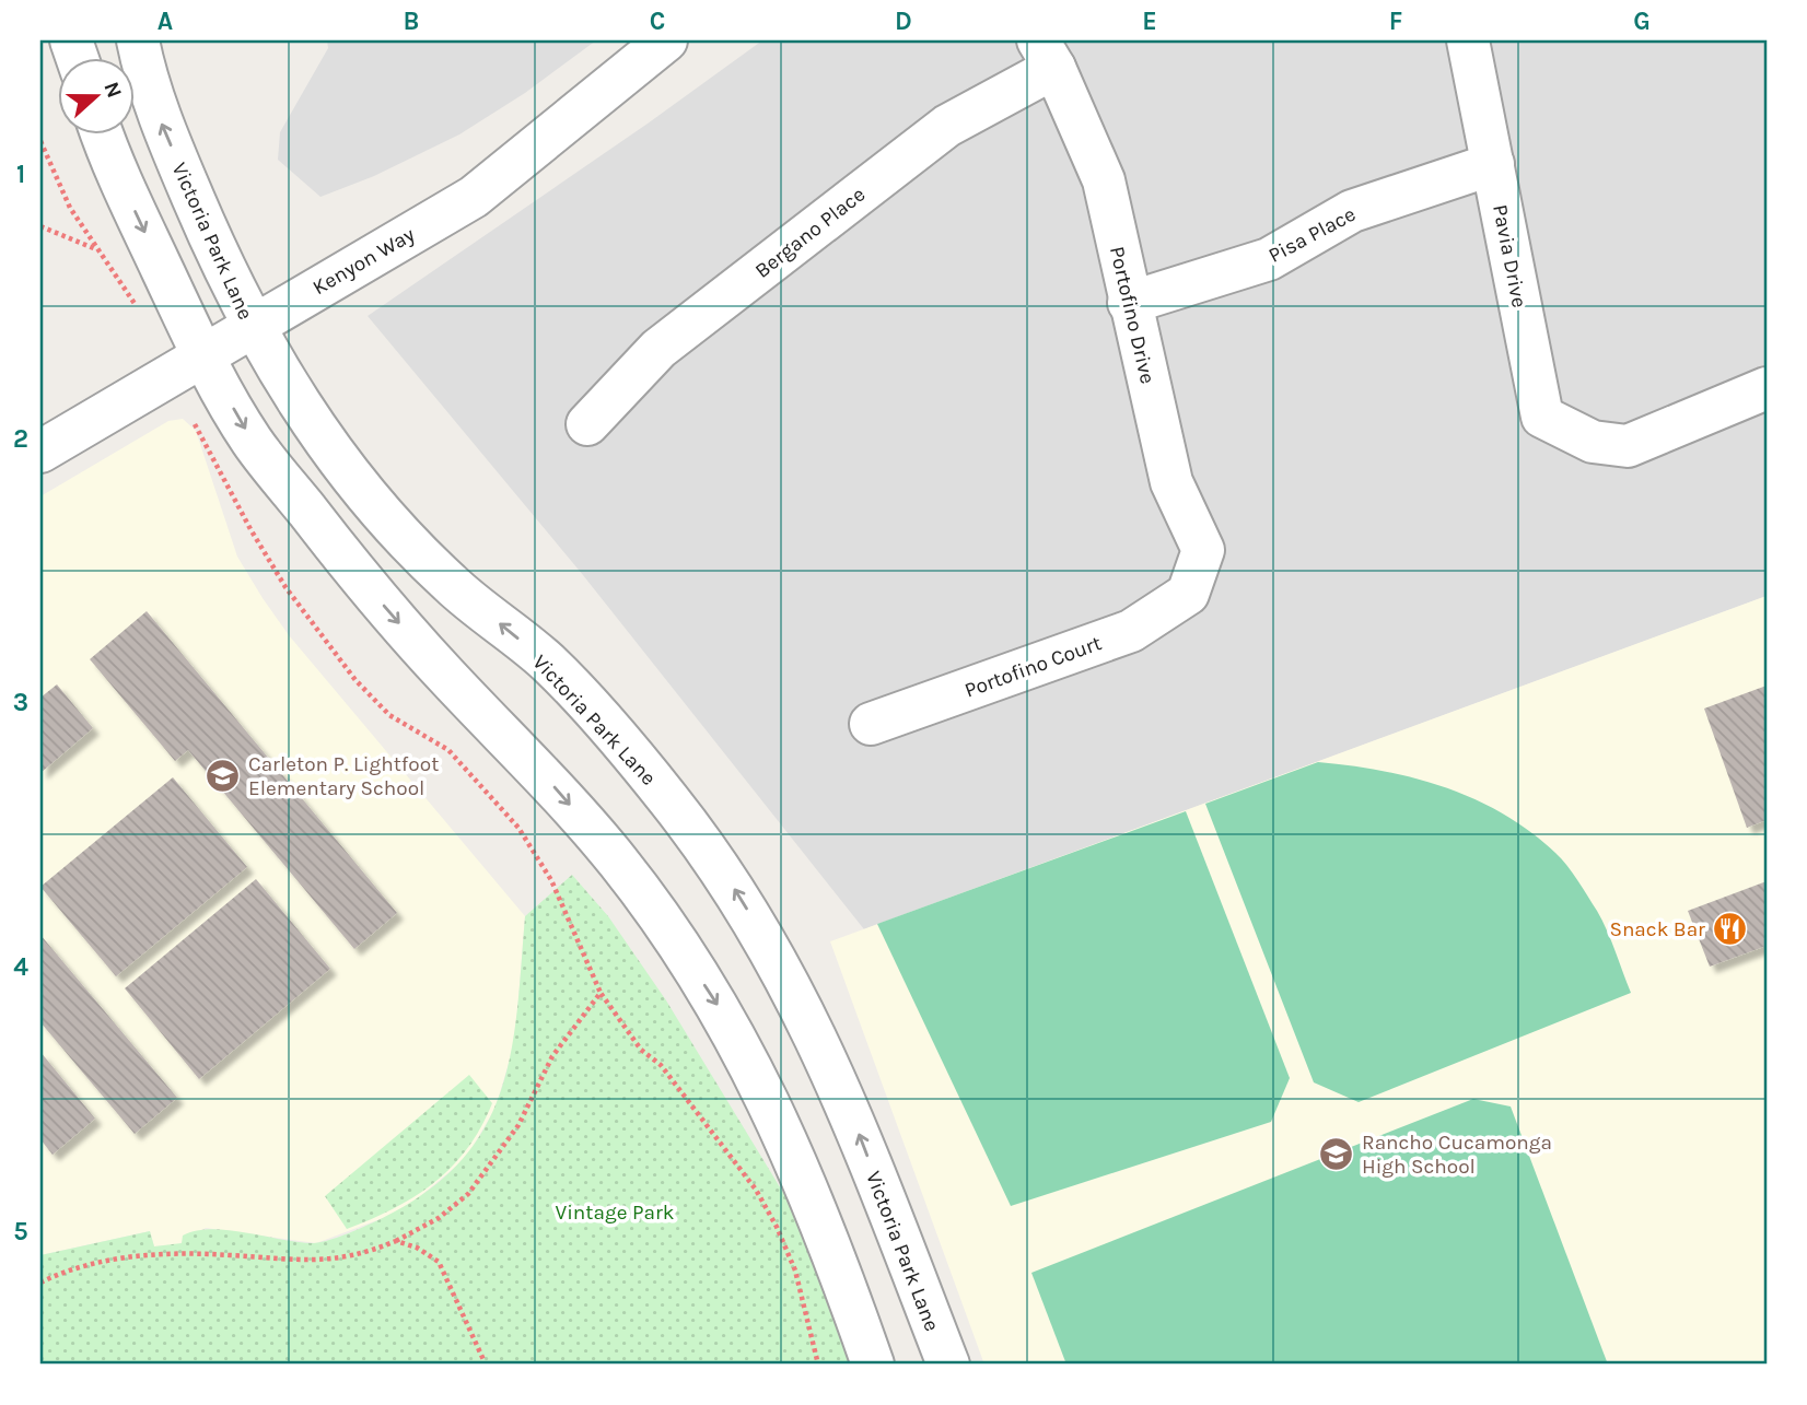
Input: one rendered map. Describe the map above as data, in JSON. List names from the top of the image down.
{
  "streets": {
    "street": [
      "Bergano Place",
      "Pisa Place",
      "Victoria Park Lane",
      "Pavia Drive",
      "Kenyon Way",
      "Portofino Drive",
      "Portofino Court"
    ]
  },
  "crossings": [
    ["Bergano Place", "Portofino Drive"],
    ["Pisa Place", "Pavia Drive"],
    ["Pisa Place", "Portofino Drive"],
    ["Victoria Park Lane", "Kenyon Way"],
    ["Portofino Drive", "Portofino Court"]
  ],
  "parks": ["Vintage Park"],
  "places": {
    "school or university": ["Carleton P. Lightfoot Elementary School", "Rancho Cucamonga High School"],
    "restaurant": ["Snack Bar"]
  },
  "north": "right",
  "grid": {
    "columns": [
      "A",
      "B",
      "C",
      "D",
      "E",
      "F",
      "G"
    ],
    "rows": [
      "1",
      "2",
      "3",
      "4",
      "5"
    ]
  }
}
